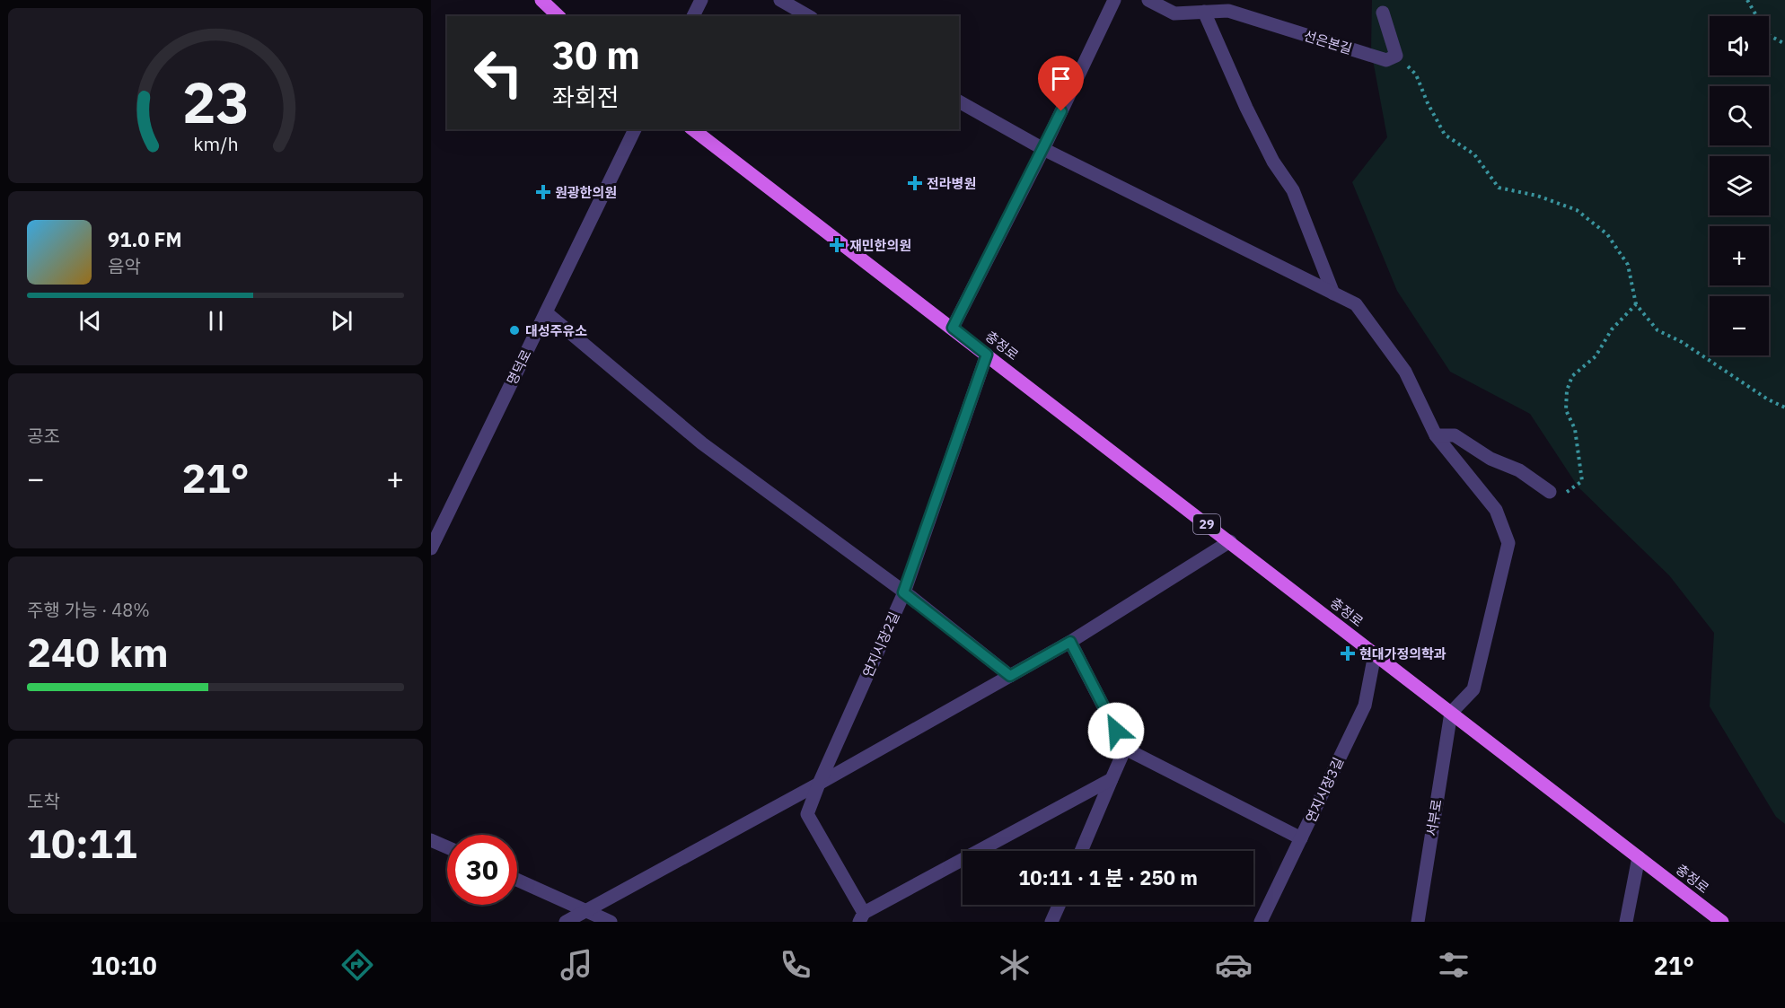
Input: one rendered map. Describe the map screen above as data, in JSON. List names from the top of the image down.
{
  "streets": {
    "main road": ["충정로", "29"],
    "street": [
      "선은본길",
      "명덕로",
      "연지시장2길",
      "연지시장3길",
      "서부로"
    ]
  },
  "crossings": [
    ["충정로", "연지시장2길"],
    ["충정로", "연지시장3길"],
    ["충정로", "서부로"]
  ],
  "places": {
    "health": [
      "전라병원",
      "원광한의원",
      "재민한의원",
      "현대가정의학과"
    ],
    "other": ["대성주유소"]
  },
  "page": {
    "map_buttons": ["+", "−"],
    "turn": ["30 m", "좌회전"],
    "song": ["91.0 FM", "음악"],
    "tile": [
      "공조",
      ["주행 가능 · 48%", "240 km"],
      ["도착", "10:11"]
    ],
    "heat": ["−", "21°", "+"],
    "limit": "30",
    "trip": "10:11 · 1 분 · 250 m",
    "tabs": ["10:10", "21°"],
    "gauge": ["23", "km/h"]
  }
}
